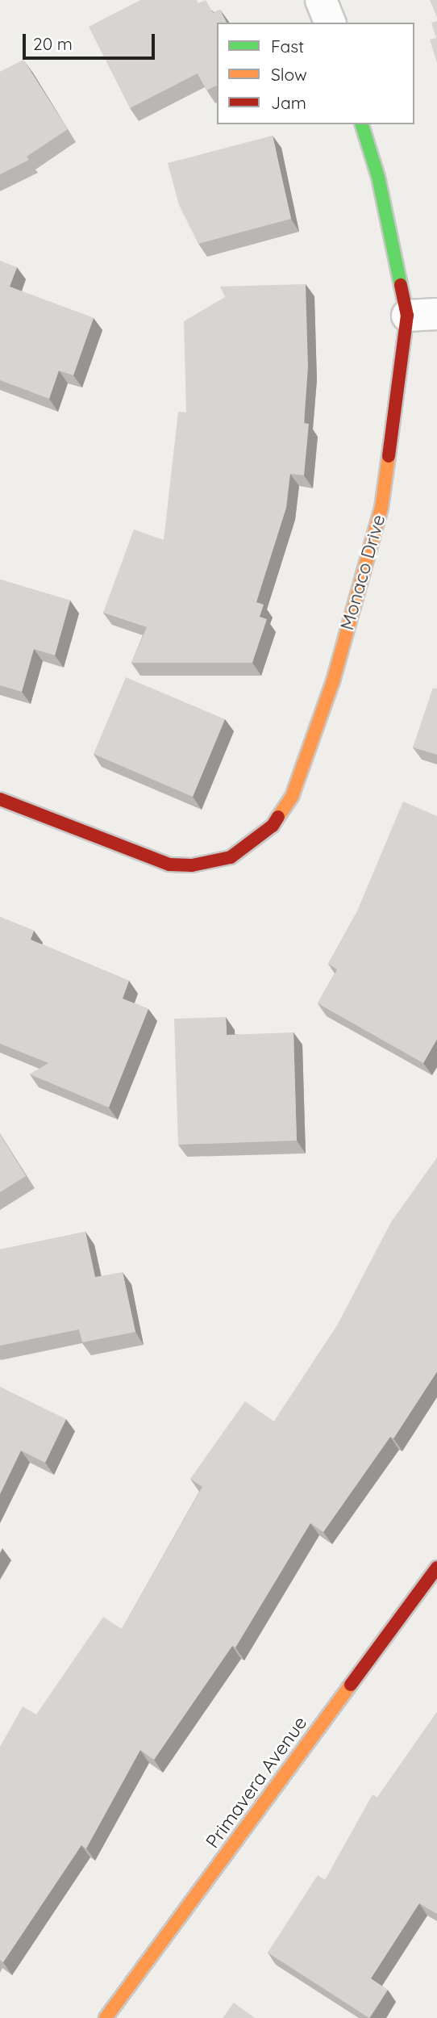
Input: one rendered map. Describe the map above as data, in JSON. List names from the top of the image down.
{
  "streets": {
    "street": ["Monaco Drive", "Primavera Avenue"]
  },
  "legend": ["Fast", "Slow", "Jam"],
  "scale_bar": "20 m"
}
